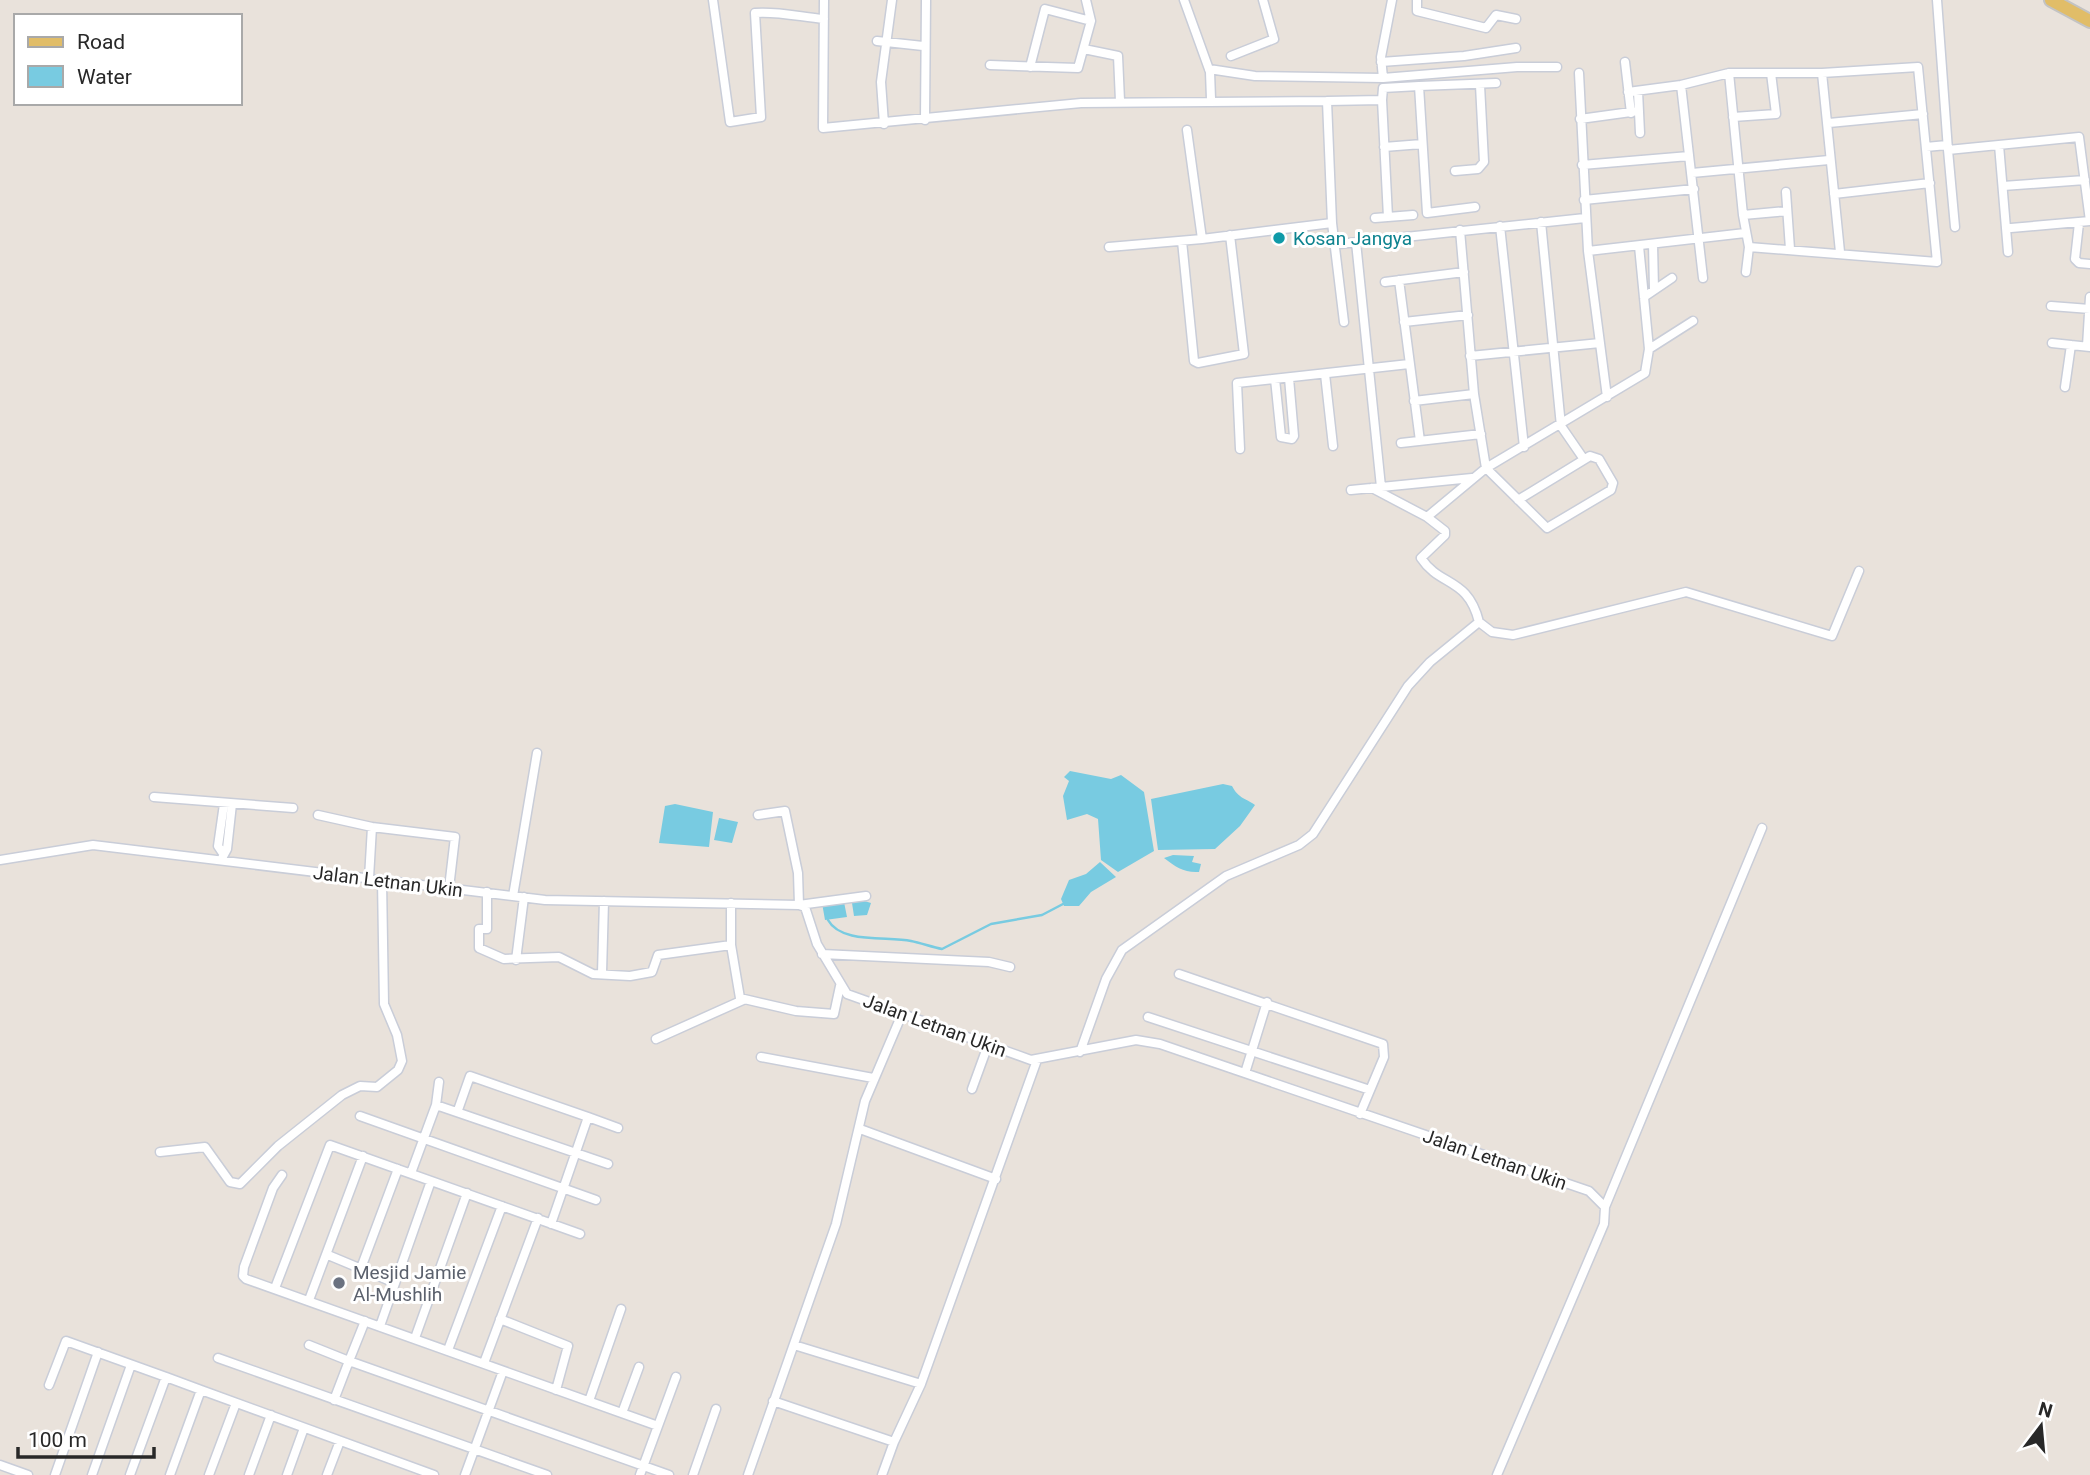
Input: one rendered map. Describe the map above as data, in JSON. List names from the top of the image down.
{
  "streets": {
    "street": ["Jalan Letnan Ukin"]
  },
  "places": ["Kosan Jangya", "Mesjid Jamie Al-Mushlih"],
  "legend": ["Road", "Water"],
  "scale_bar": "100 m",
  "north": "top"
}
